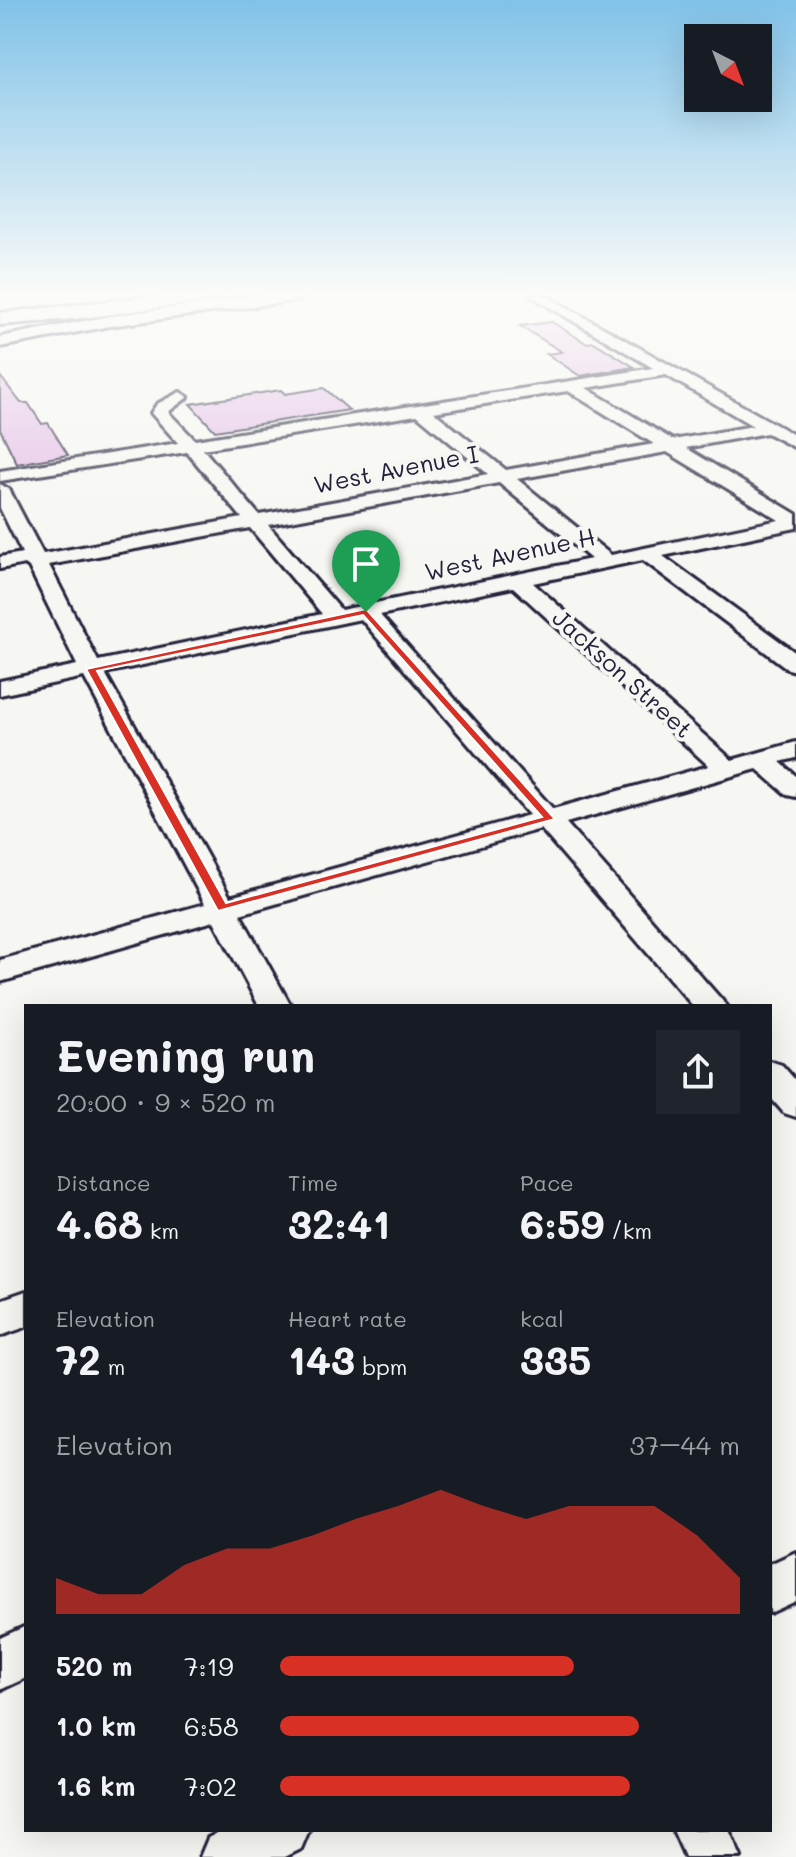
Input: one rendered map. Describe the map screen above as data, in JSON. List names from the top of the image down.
{
  "streets": {
    "street": ["West Avenue I", "West Avenue H", "Jackson Street"]
  },
  "crossings": [
    ["West Avenue H", "Jackson Street"]
  ],
  "north": "bottom right",
  "page": {
    "heading": ["Evening run", "20:00 · 9 × 520 m"],
    "stats": [
      ["Distance", "4.68 km"],
      ["Time", "32:41"],
      ["Pace", "6:59 /km"],
      ["Elevation", "72 m"],
      ["Heart rate", "143 bpm"],
      ["kcal", "335"]
    ],
    "chart": ["Elevation", "37–44 m"],
    "list": [
      {
        "name": "520 m",
        "note": "7:19"
      },
      {
        "name": "1.0 km",
        "note": "6:58"
      },
      {
        "name": "1.6 km",
        "note": "7:02"
      }
    ]
  }
}
